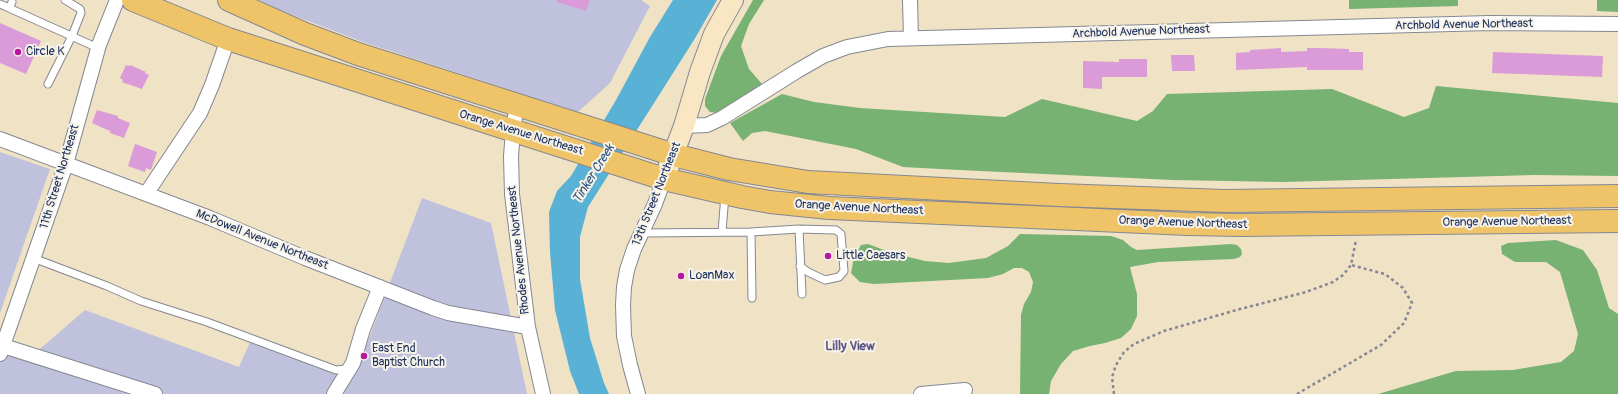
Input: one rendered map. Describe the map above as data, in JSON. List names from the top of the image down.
{
  "streets": {
    "highway": ["Orange Avenue Northeast"],
    "street": [
      "Archbold Avenue Northeast",
      "11th Street Northeast",
      "13th Street Northeast",
      "McDowell Avenue Northeast",
      "Rhodes Avenue Northeast"
    ]
  },
  "crossings": [
    ["Archbold Avenue Northeast", "13th Street Northeast"],
    ["Orange Avenue Northeast", "13th Street Northeast"],
    ["Orange Avenue Northeast", "Rhodes Avenue Northeast"],
    ["11th Street Northeast", "McDowell Avenue Northeast"],
    ["McDowell Avenue Northeast", "Rhodes Avenue Northeast"]
  ],
  "districts": ["Lilly View"],
  "water": ["Tinker Creek"],
  "places": [
    "Circle K",
    "Little Caesars",
    "LoanMax",
    "East End Baptist Church"
  ]
}
